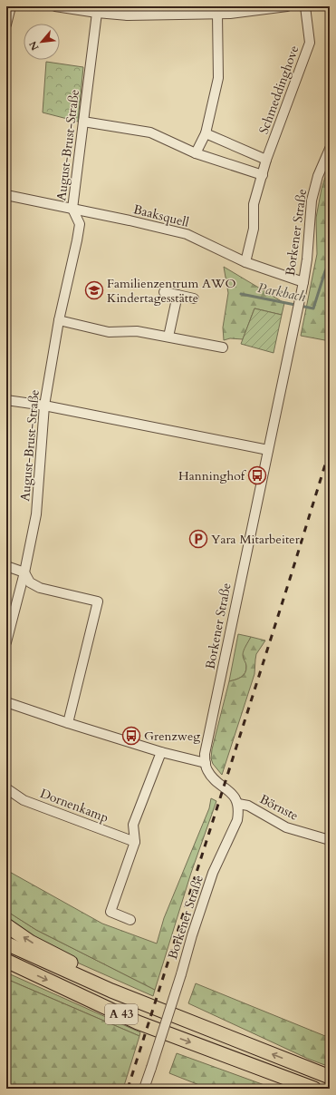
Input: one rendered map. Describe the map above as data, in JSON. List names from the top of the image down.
{
  "streets": {
    "highway": ["A 43"],
    "street": [
      "Schmeddinghove",
      "August-Brust-Straße",
      "Baaksquell",
      "Borkener Straße",
      "Dornenkamp",
      "Börnste"
    ]
  },
  "crossings": [
    ["Schmeddinghove", "Baaksquell"],
    ["August-Brust-Straße", "Baaksquell"],
    ["Baaksquell", "Borkener Straße"],
    ["Borkener Straße", "Börnste"]
  ],
  "water": ["Parkbach"],
  "places": {
    "school or university": ["Familienzentrum AWO Kindertagesstätte"],
    "bus stop": ["Hanninghof", "Grenzweg"],
    "parking": ["Yara Mitarbeiter"]
  },
  "north": "bottom left"
}
